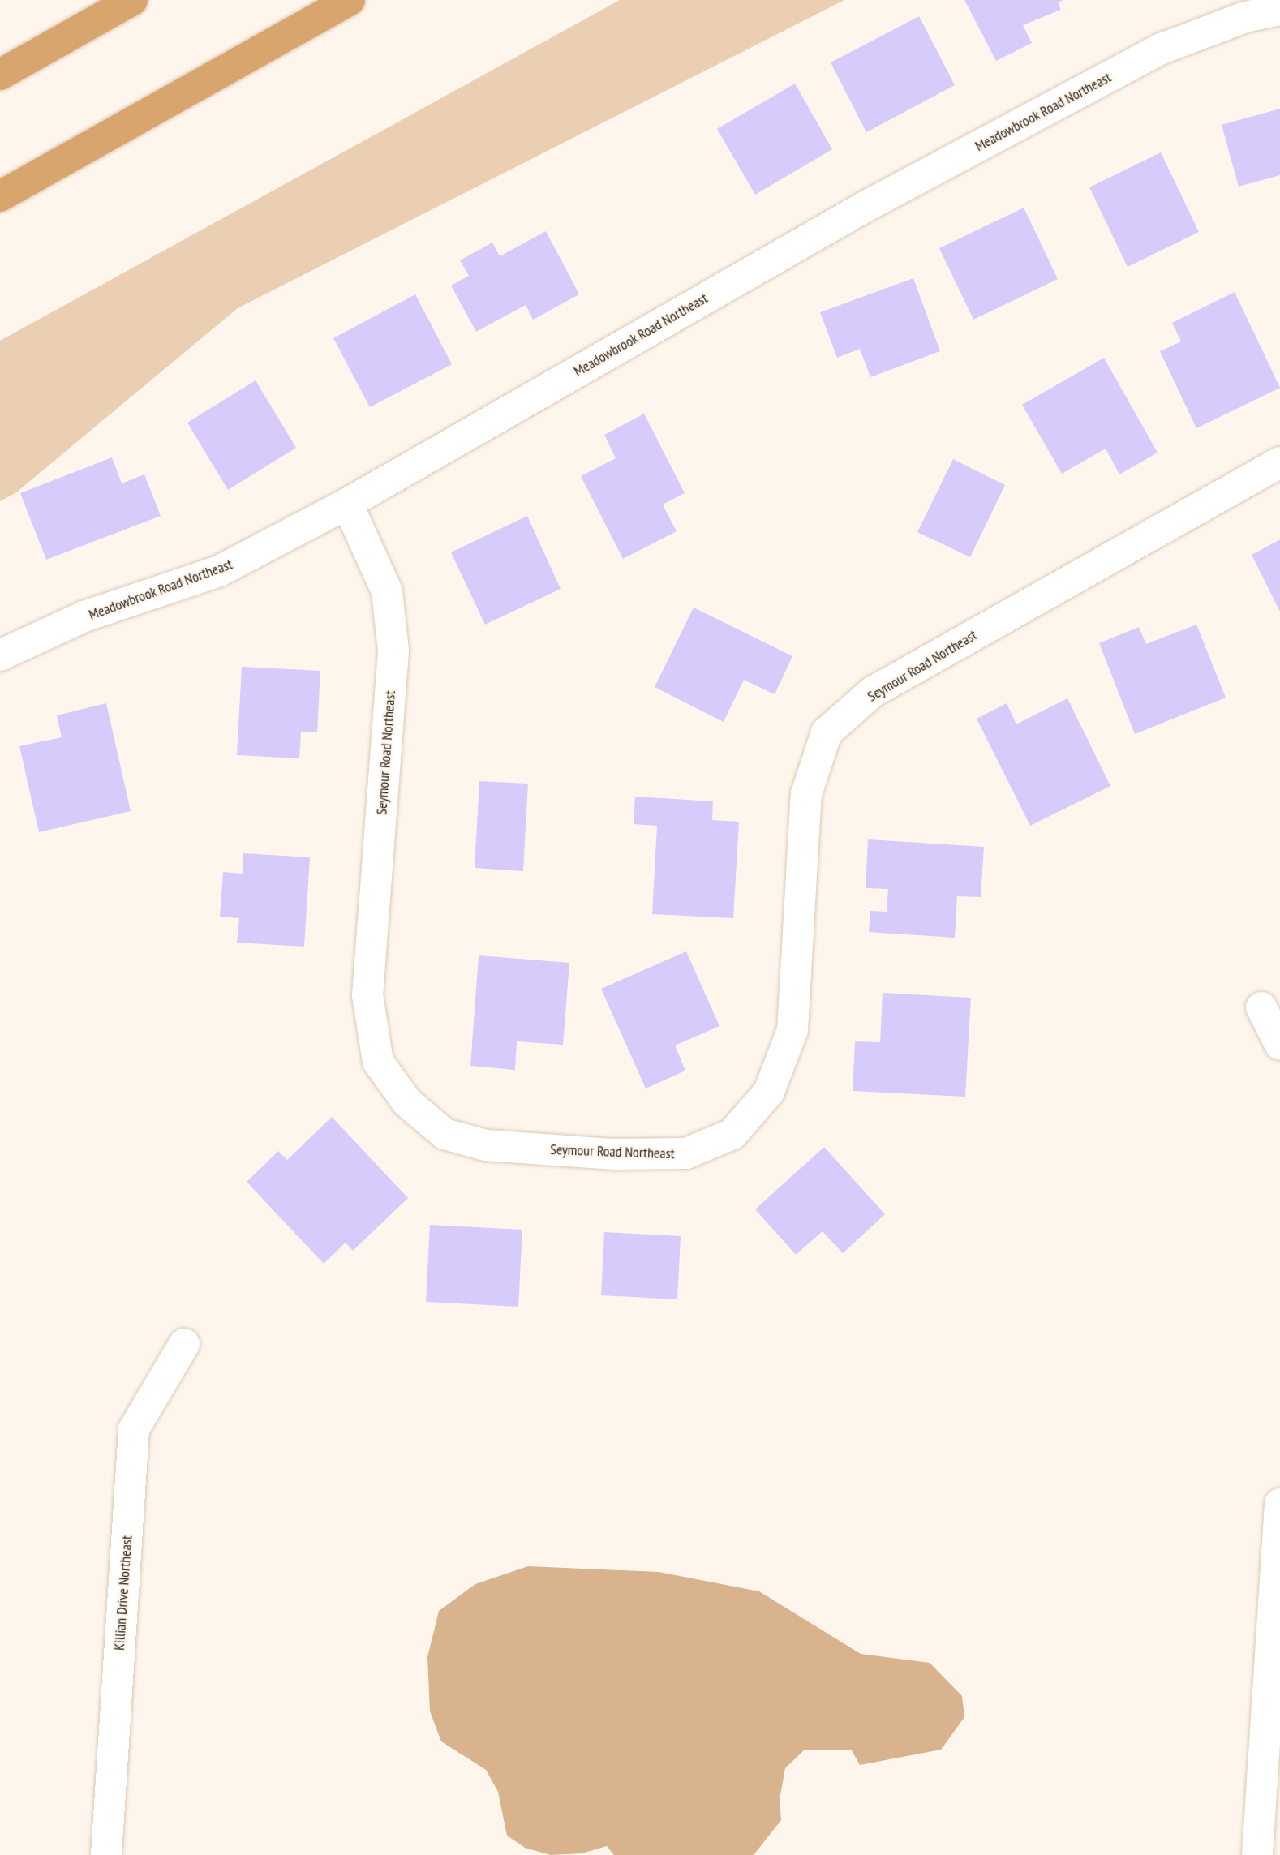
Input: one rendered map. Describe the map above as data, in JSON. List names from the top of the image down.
{
  "streets": {
    "street": ["Meadowbrook Road Northeast", "Seymour Road Northeast", "Killian Drive Northeast"]
  },
  "crossings": [
    ["Meadowbrook Road Northeast", "Seymour Road Northeast"]
  ]
}
